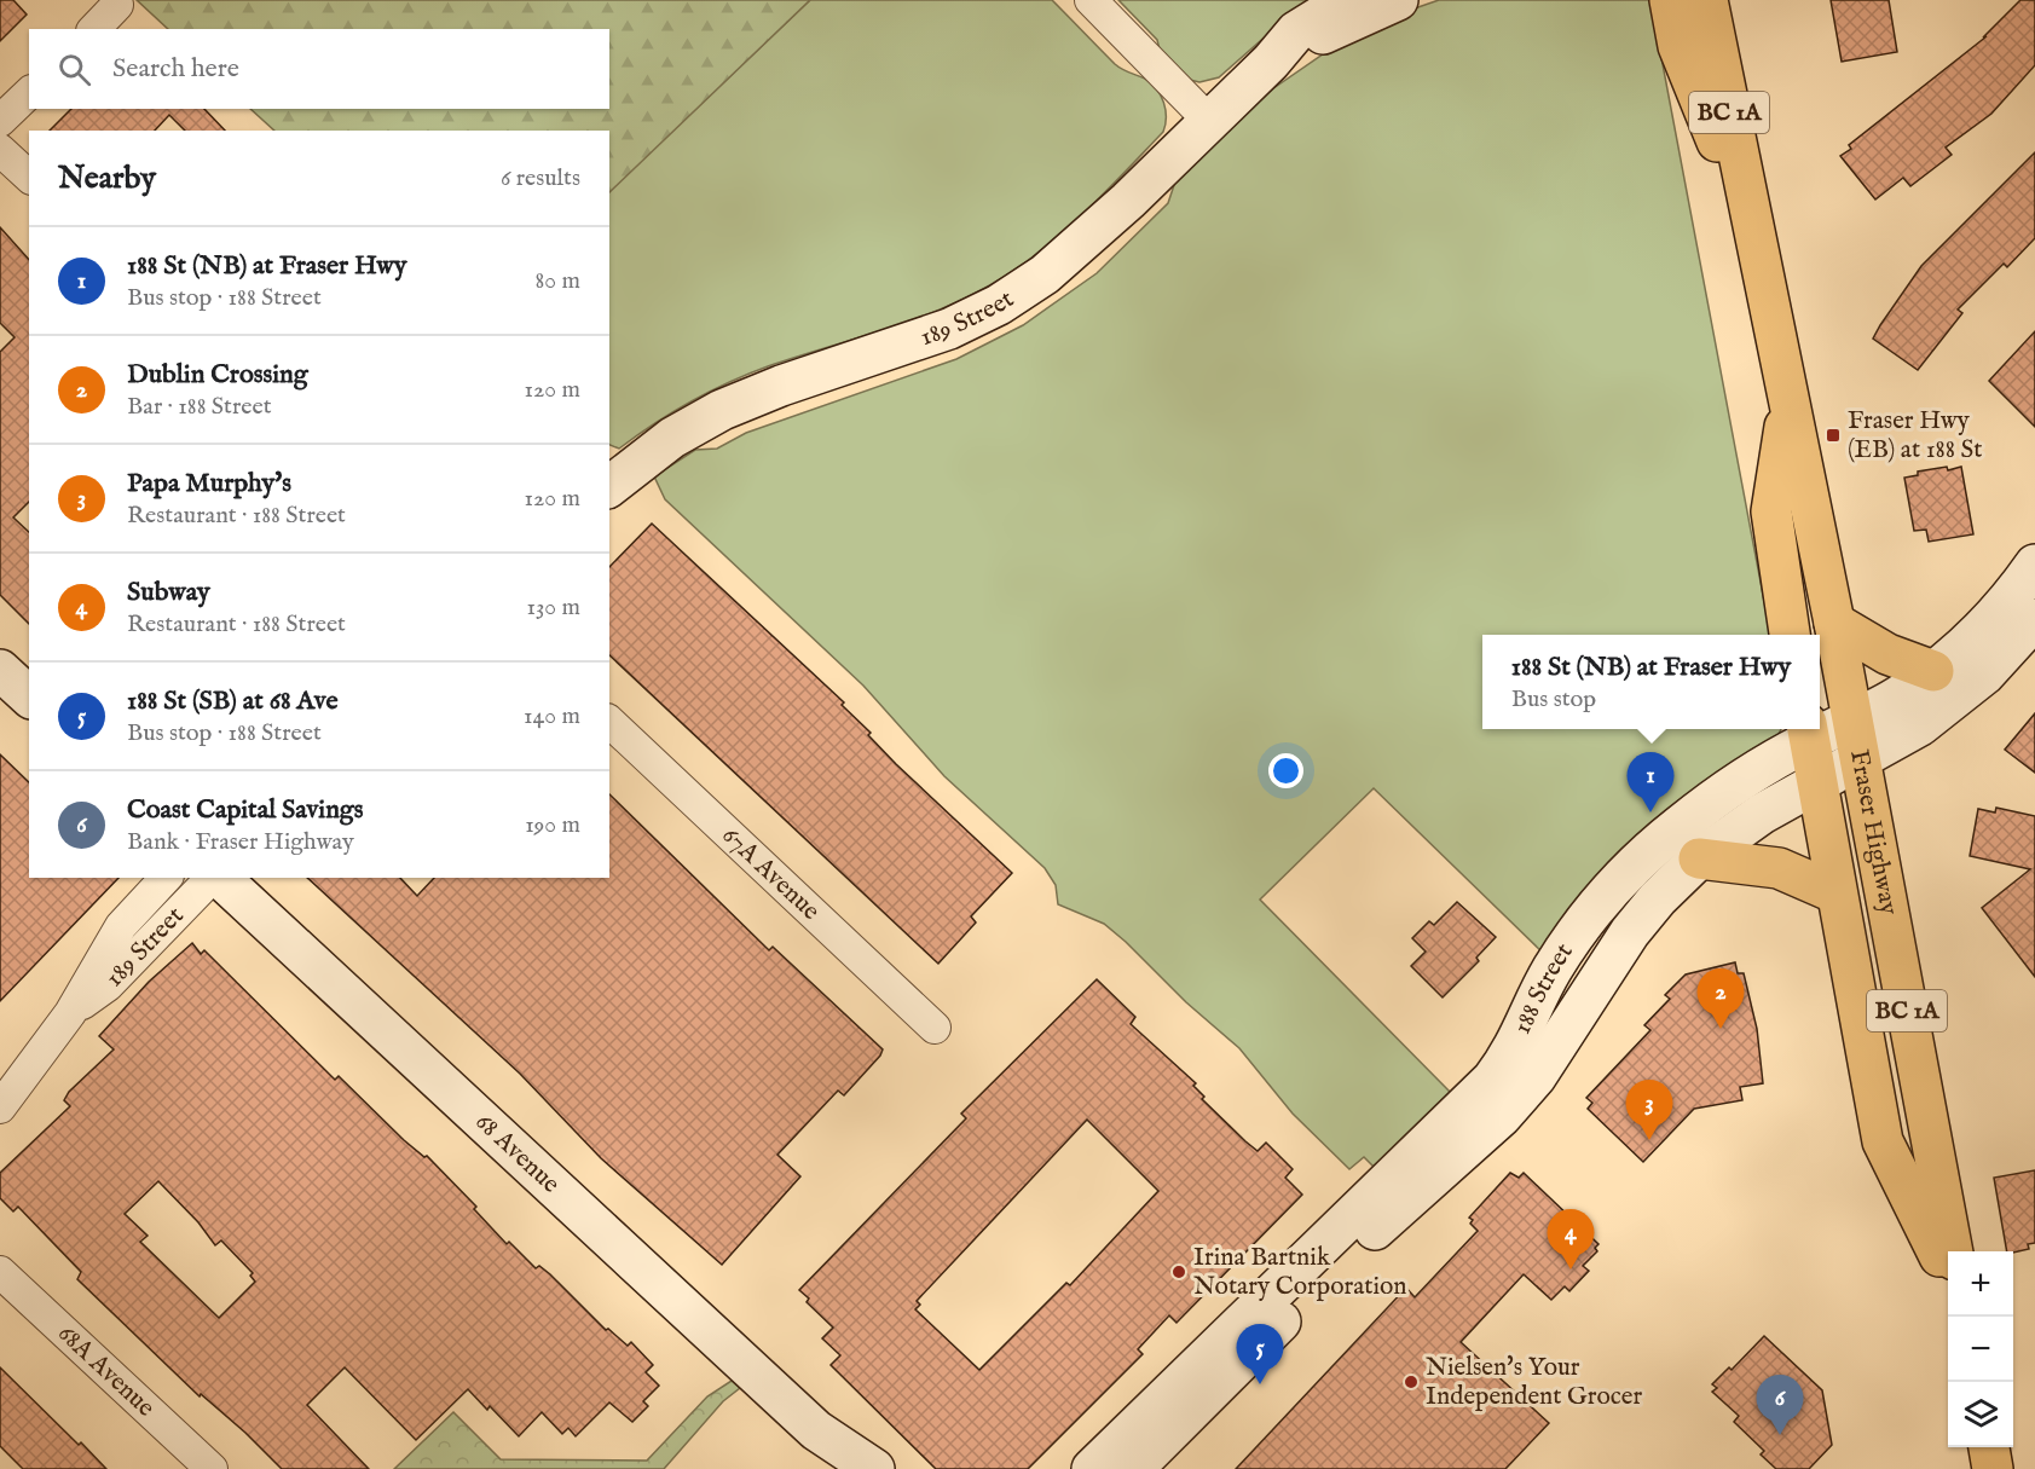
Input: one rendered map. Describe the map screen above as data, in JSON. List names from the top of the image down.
{
  "streets": {
    "main road": ["BC 1A", "Fraser Highway"],
    "street": [
      "189 Street",
      "67A Avenue",
      "188 Street",
      "68 Avenue",
      "68A Avenue"
    ]
  },
  "crossings": [
    ["Fraser Highway", "188 Street"]
  ],
  "places": {
    "transit": ["Fraser Hwy (EB) at 188 St"],
    "other": ["Irina Bartnik Notary Corporation", "Nielsen's Your Independent Grocer"]
  },
  "page": {
    "search": "Search here",
    "heading": ["Nearby", "6 results"],
    "list": [
      {
        "mark": "1",
        "name": "188 St (NB) at Fraser Hwy",
        "note": "Bus stop · 188 Street",
        "value": "80 m"
      },
      {
        "mark": "2",
        "name": "Dublin Crossing",
        "note": "Bar · 188 Street",
        "value": "120 m"
      },
      {
        "mark": "3",
        "name": "Papa Murphy's",
        "note": "Restaurant · 188 Street",
        "value": "120 m"
      },
      {
        "mark": "4",
        "name": "Subway",
        "note": "Restaurant · 188 Street",
        "value": "130 m"
      },
      {
        "mark": "5",
        "name": "188 St (SB) at 68 Ave",
        "note": "Bus stop · 188 Street",
        "value": "140 m"
      },
      {
        "mark": "6",
        "name": "Coast Capital Savings",
        "note": "Bank · Fraser Highway",
        "value": "190 m"
      }
    ],
    "popup": ["188 St (NB) at Fraser Hwy", "Bus stop"],
    "pins": [
      "1",
      "2",
      "3",
      "4",
      "5",
      "6"
    ],
    "map_buttons": ["+", "−"]
  }
}
